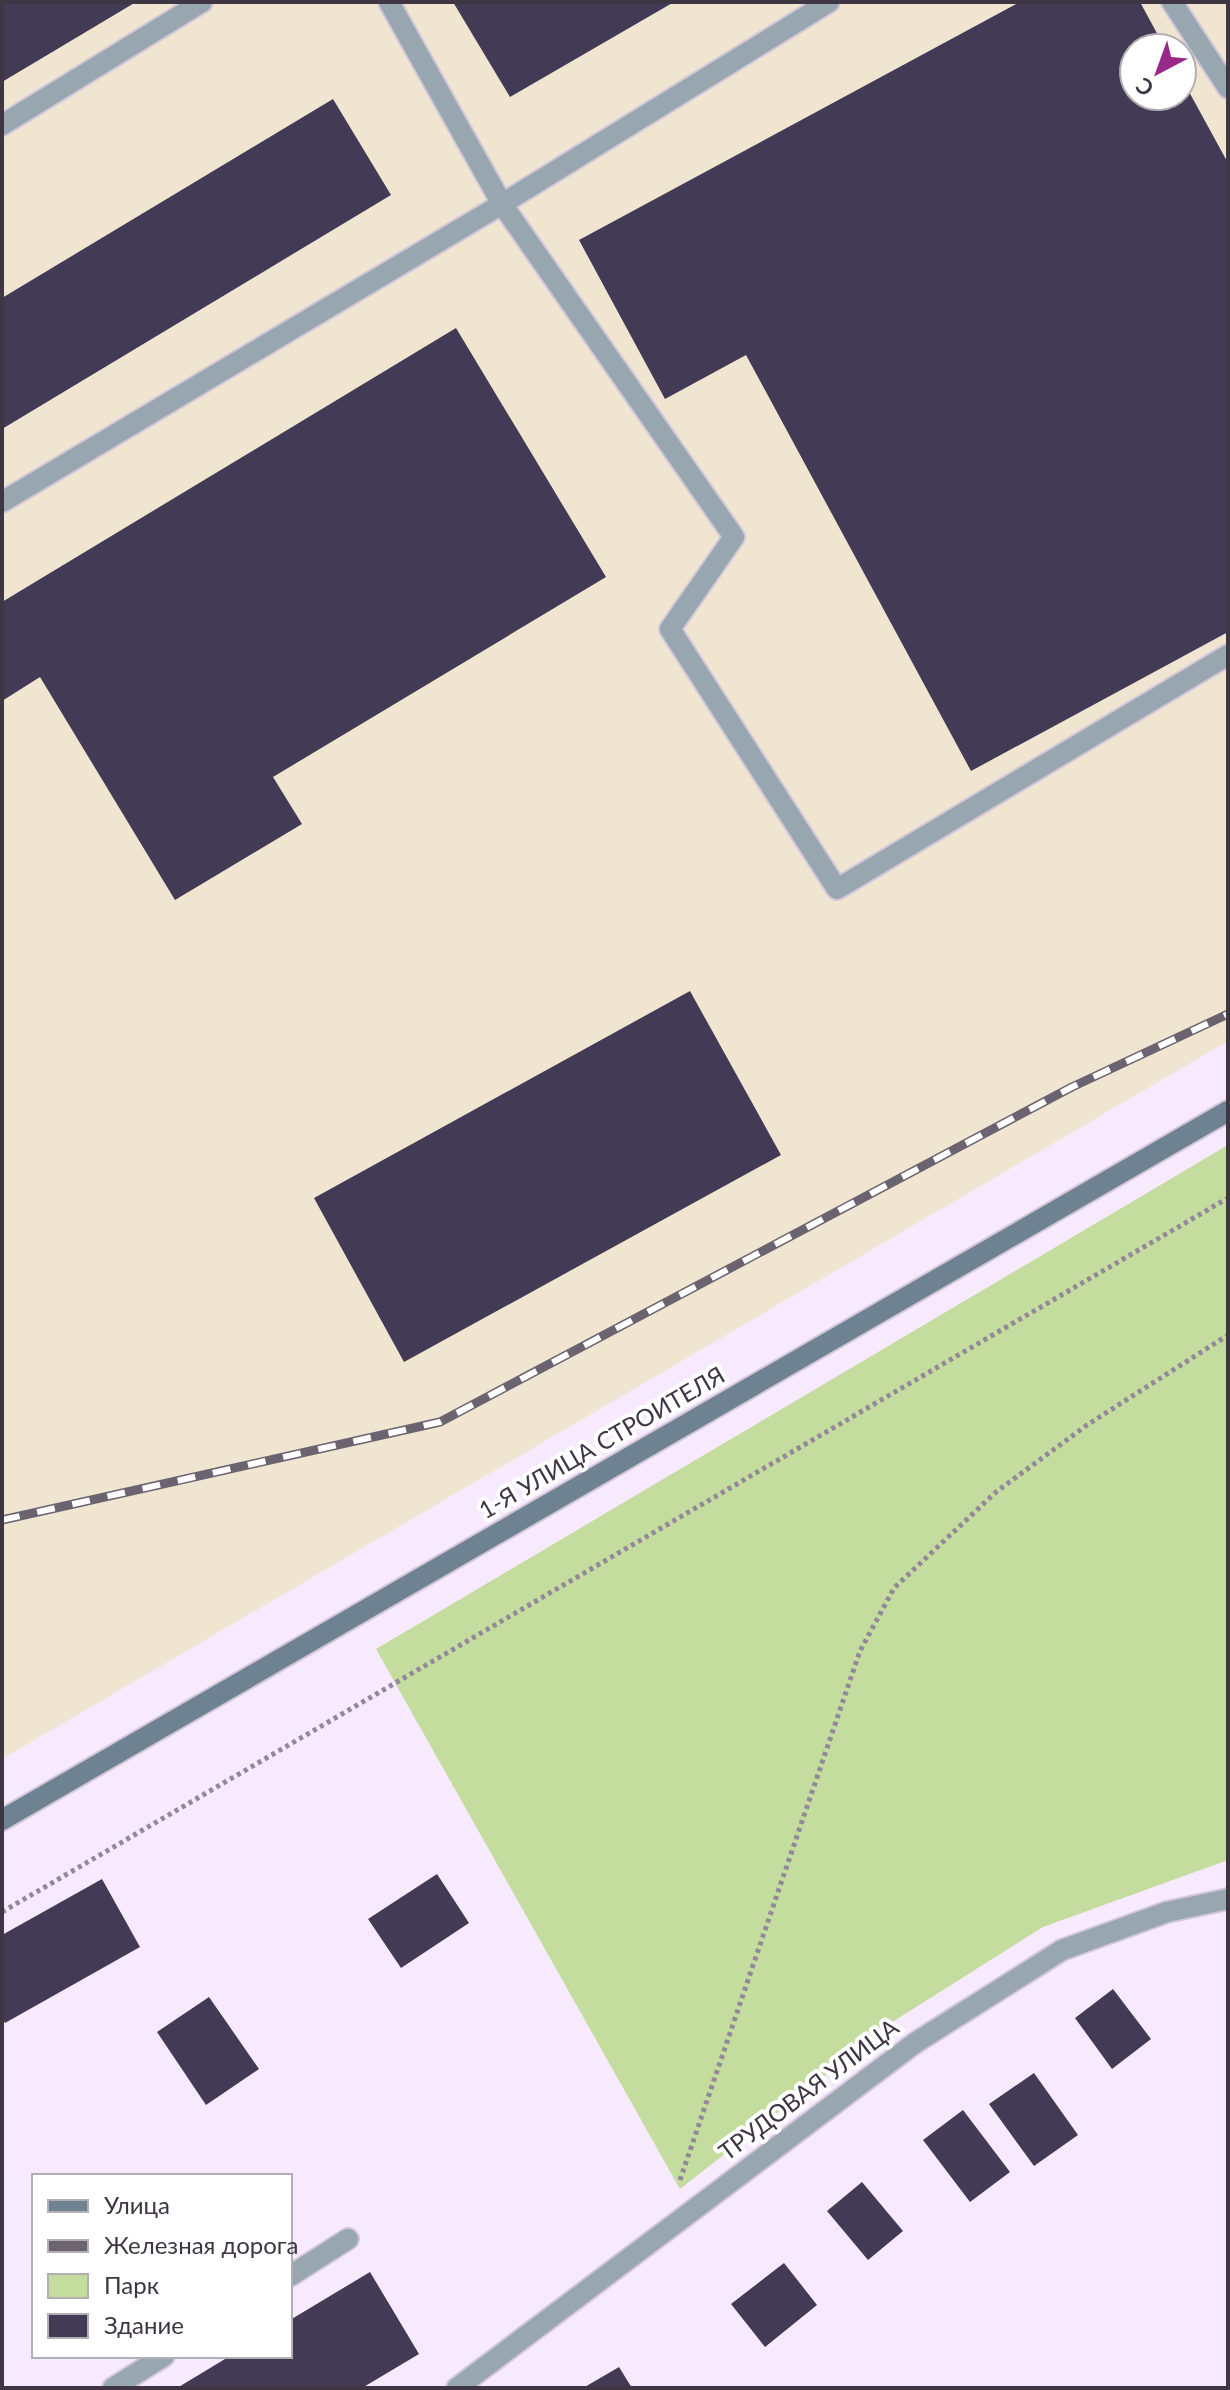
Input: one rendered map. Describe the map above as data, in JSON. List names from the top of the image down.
{
  "streets": {
    "street": ["1-Я УЛИЦА СТРОИТЕЛЯ", "ТРУДОВАЯ УЛИЦА"]
  },
  "legend": [
    "Улица",
    "Железная дорога",
    "Парк",
    "Здание"
  ],
  "north": "bottom left"
}
